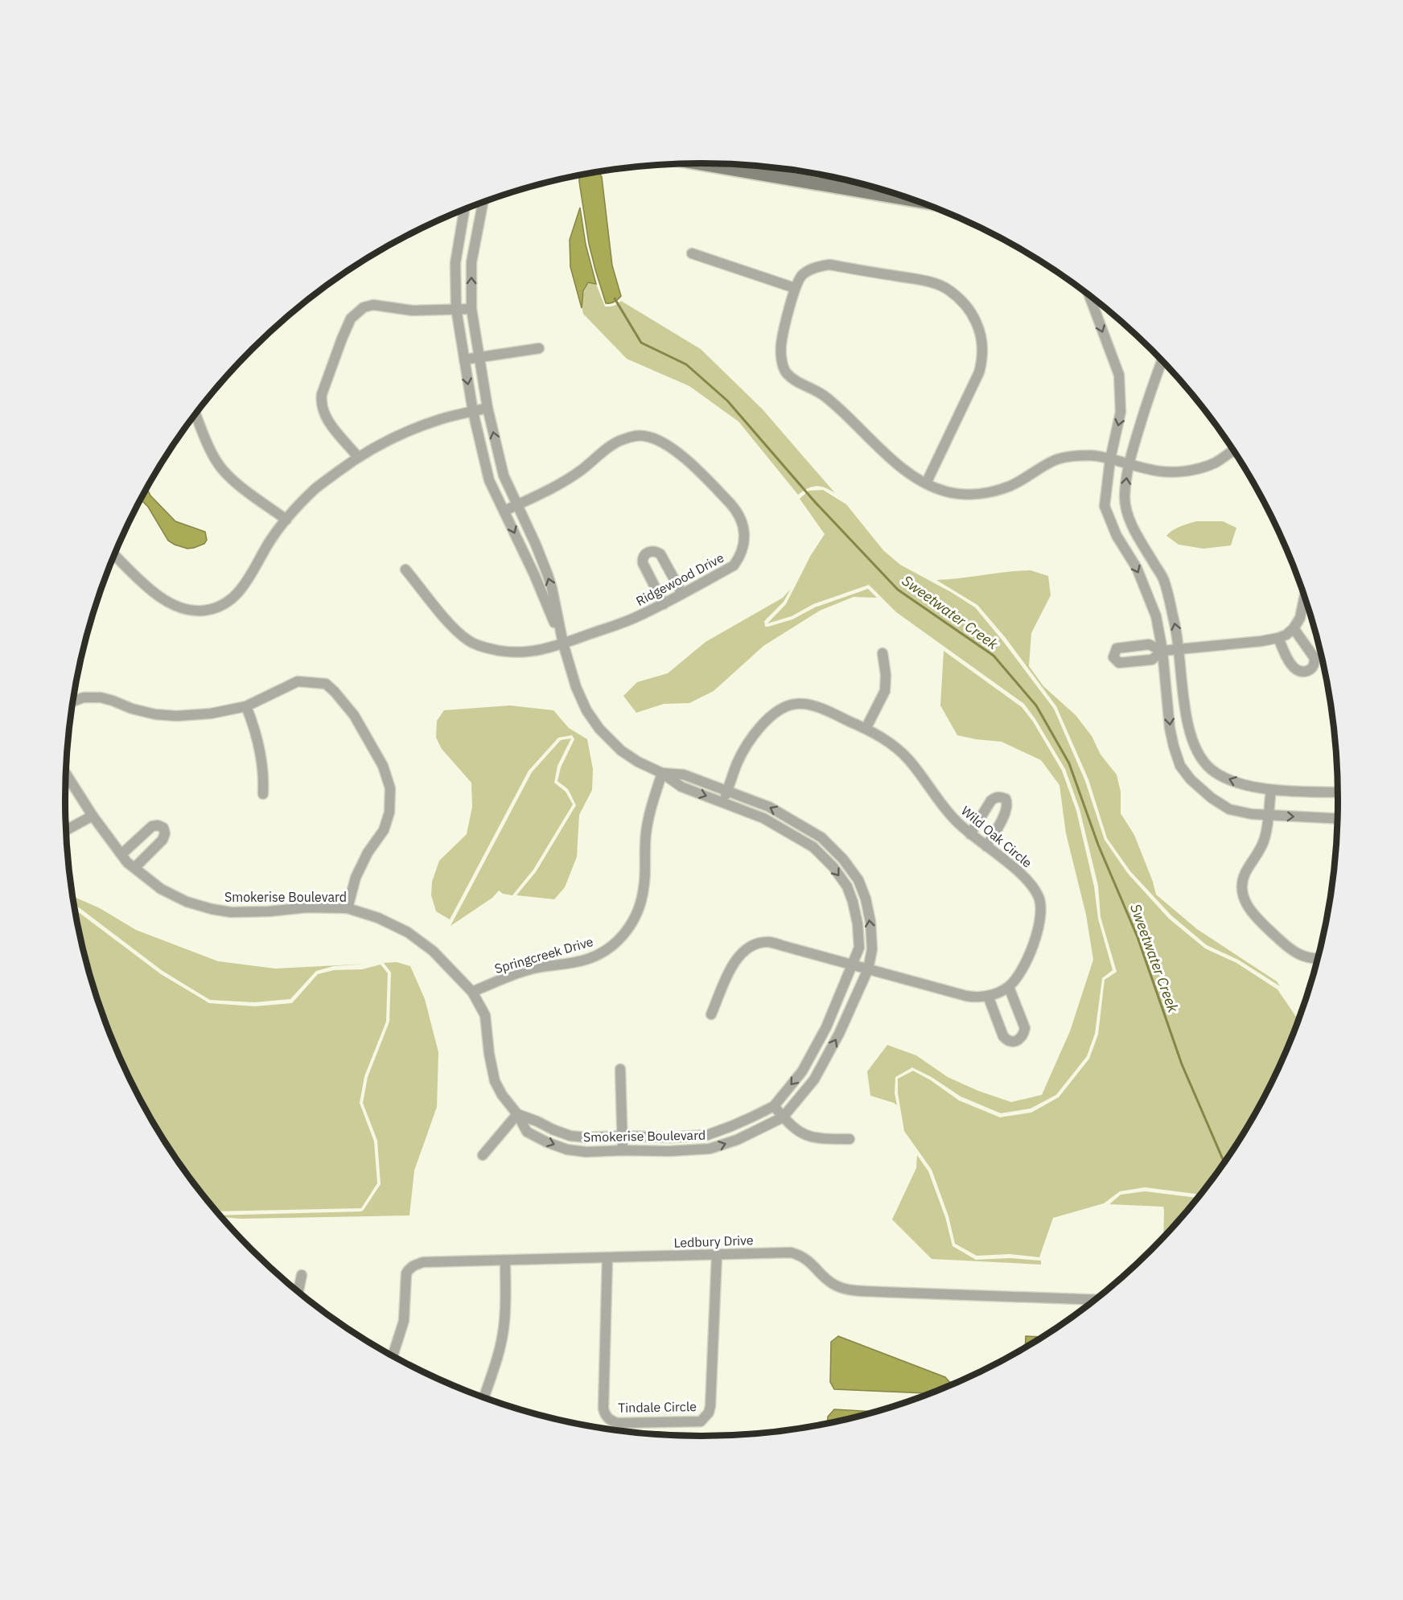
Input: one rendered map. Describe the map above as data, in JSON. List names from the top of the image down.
{
  "streets": {
    "street": [
      "Ridgewood Drive",
      "Wild Oak Circle",
      "Smokerise Boulevard",
      "Springcreek Drive",
      "Ledbury Drive",
      "Tindale Circle"
    ]
  },
  "crossings": [
    ["Ridgewood Drive", "Smokerise Boulevard"],
    ["Wild Oak Circle", "Smokerise Boulevard"],
    ["Smokerise Boulevard", "Springcreek Drive"],
    ["Ledbury Drive", "Tindale Circle"]
  ],
  "water": ["Sweetwater Creek"]
}
